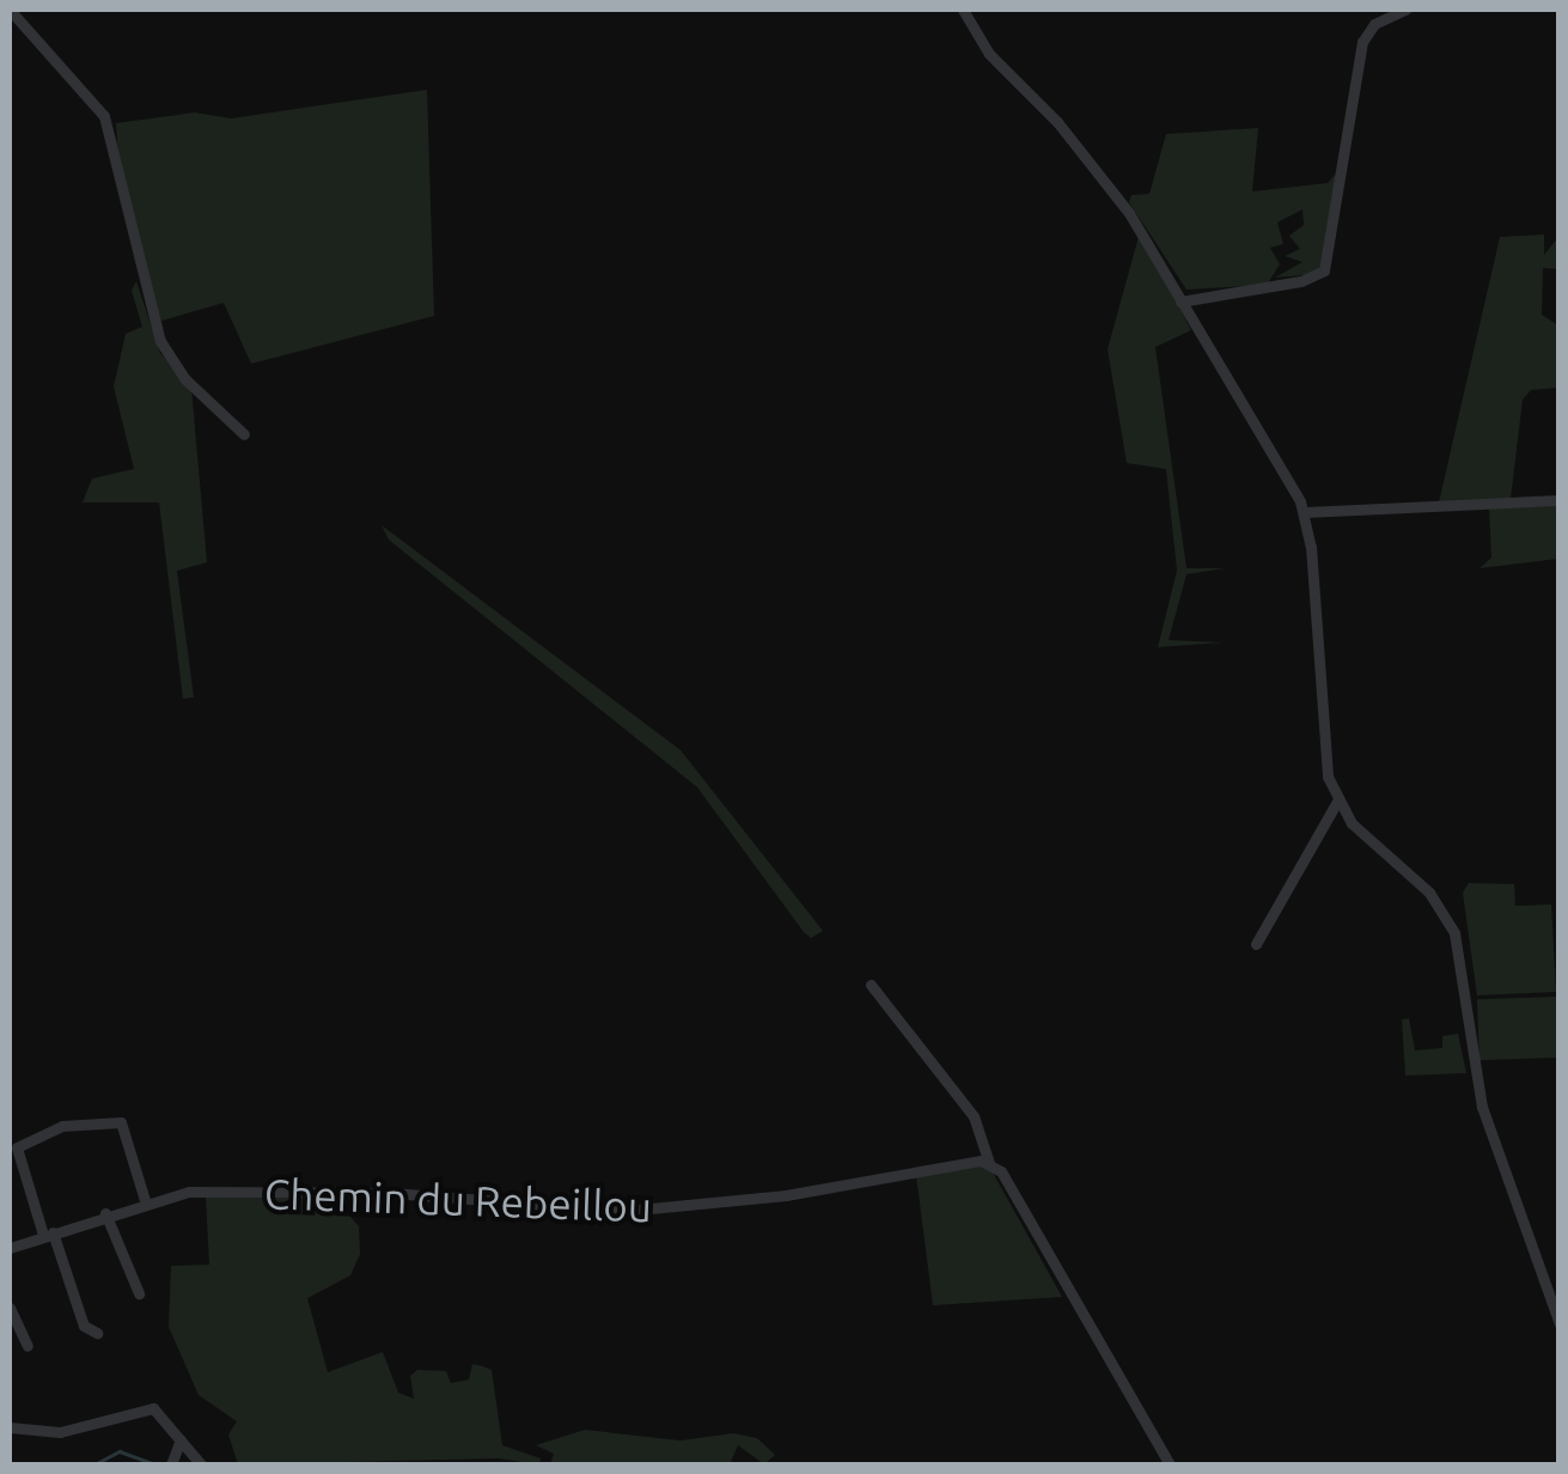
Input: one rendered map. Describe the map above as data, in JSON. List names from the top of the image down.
{
  "streets": {
    "street": ["Chemin du Rebeillou"]
  }
}
